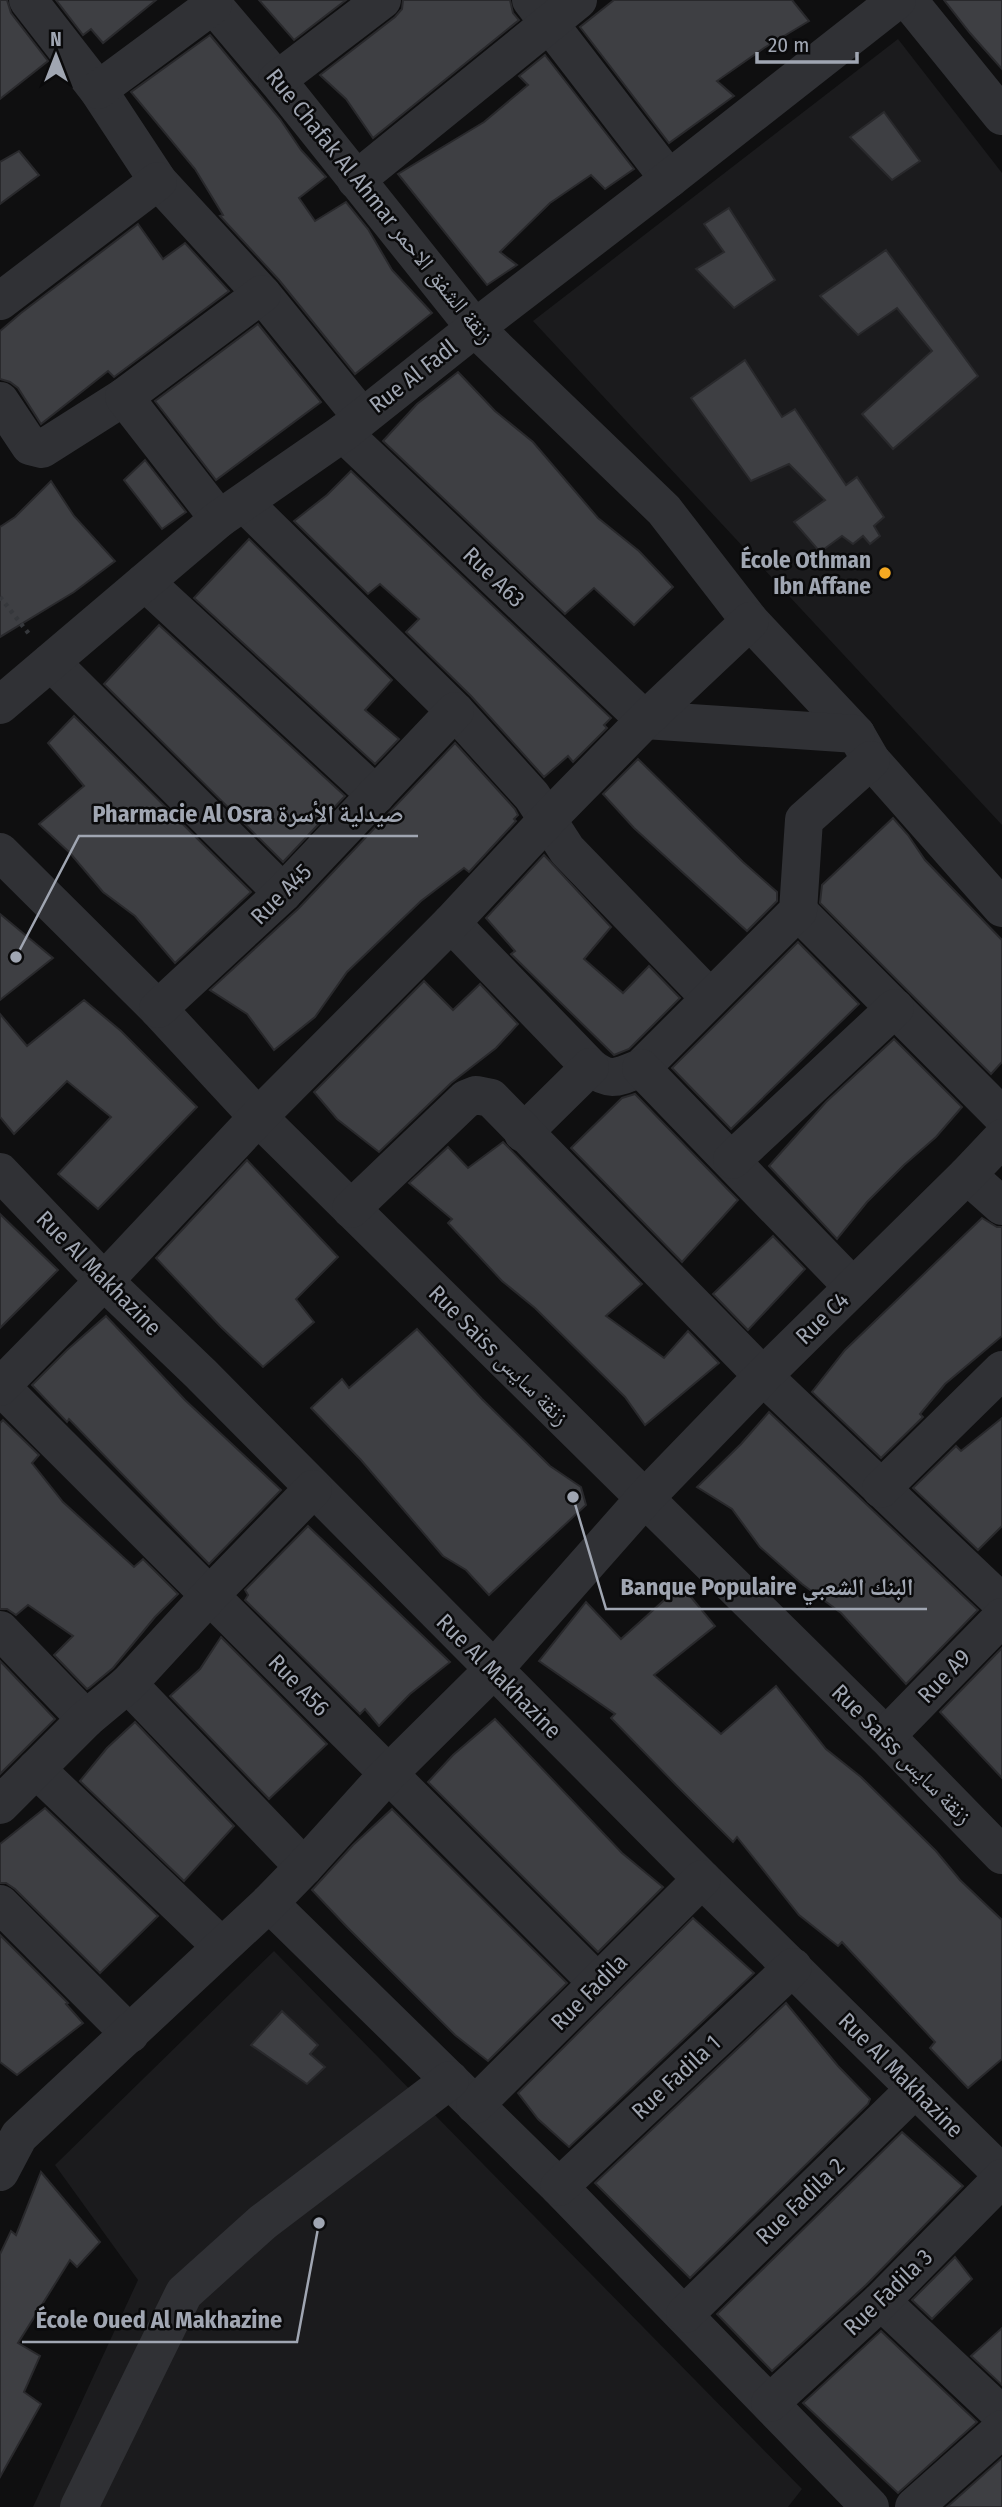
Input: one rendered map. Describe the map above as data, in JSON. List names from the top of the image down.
{
  "streets": {
    "street": [
      "Rue Chafak Al Ahmar زنقة الشفق الاحمر",
      "Rue Al Fadl",
      "Rue A63",
      "Rue A45",
      "Rue Al Makhazine",
      "Rue C4",
      "Rue Saiss زنقة سايس",
      "Rue A9",
      "Rue A56",
      "Rue Fadila",
      "Rue Fadila 1",
      "Rue Fadila 2",
      "Rue Fadila 3"
    ]
  },
  "crossings": [
    ["Rue Chafak Al Ahmar زنقة الشفق الاحمر", "Rue Al Fadl"],
    ["Rue Al Fadl", "Rue A63"],
    ["Rue A45", "Rue Saiss زنقة سايس"],
    ["Rue Al Makhazine", "Rue C4"],
    ["Rue Al Makhazine", "Rue Fadila"],
    ["Rue Al Makhazine", "Rue Fadila 1"],
    ["Rue Al Makhazine", "Rue Fadila 2"],
    ["Rue Al Makhazine", "Rue Fadila 3"],
    ["Rue C4", "Rue Saiss زنقة سايس"],
    ["Rue C4", "Rue A56"],
    ["Rue Saiss زنقة سايس", "Rue A9"],
    ["Rue A56", "Rue Fadila"]
  ],
  "places": [
    "École Othman Ibn Affane",
    "Pharmacie Al Osra صيدلية الأسرة",
    "Banque Populaire البنك الشعبي",
    "École Oued Al Makhazine"
  ],
  "scale_bar": "20 m",
  "north": "top"
}
